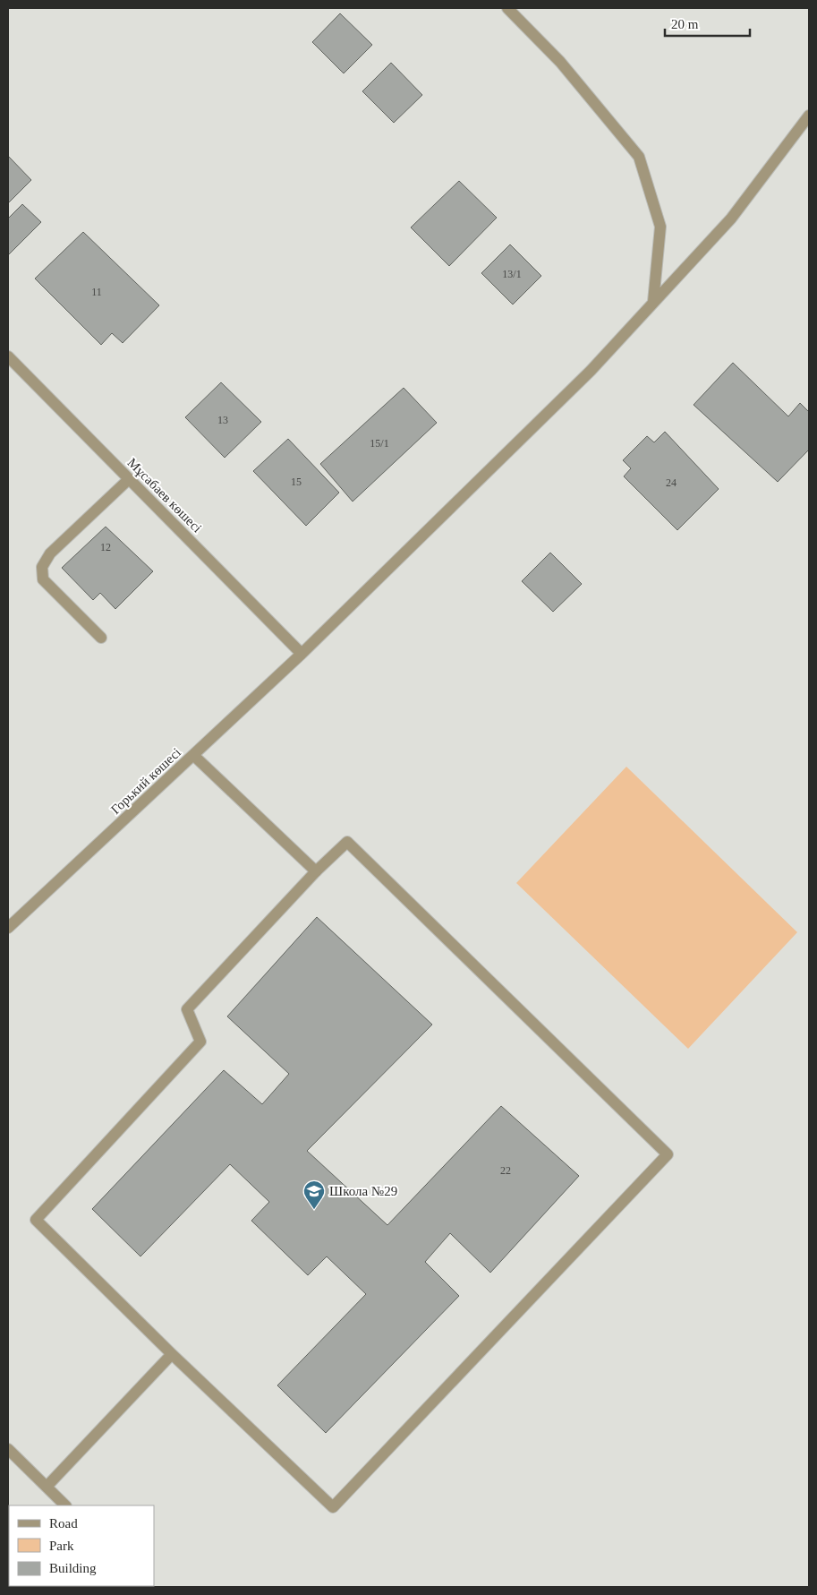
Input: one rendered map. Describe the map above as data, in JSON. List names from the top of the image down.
{
  "streets": {
    "street": ["Мұсабаев көшесі", "Горький көшесі"]
  },
  "crossings": [
    ["Мұсабаев көшесі", "Горький көшесі"]
  ],
  "places": {
    "school or university": ["Школа №29"]
  },
  "house_numbers": [
    "13/1",
    "11",
    "13",
    "15/1",
    "15",
    "24",
    "12",
    "22"
  ],
  "legend": ["Road", "Park", "Building"],
  "scale_bar": "20 m"
}
